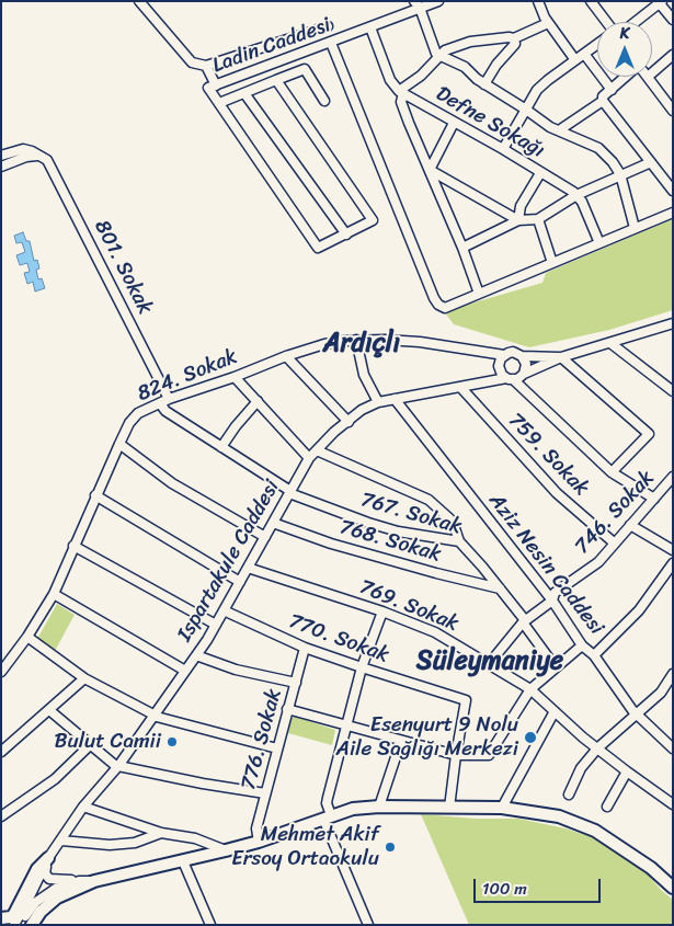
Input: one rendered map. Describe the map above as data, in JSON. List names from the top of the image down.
{
  "streets": {
    "street": [
      "Ladin Caddesi",
      "Defne Sokağı",
      "801. Sokak",
      "824. Sokak",
      "759. Sokak",
      "746. Sokak",
      "767. Sokak",
      "768. Sokak",
      "Ispartakule Caddesi",
      "Aziz Nesin Caddesi",
      "769. Sokak",
      "770. Sokak",
      "776. Sokak"
    ]
  },
  "crossings": [
    ["801. Sokak", "824. Sokak"],
    ["824. Sokak", "767. Sokak"],
    ["824. Sokak", "Ispartakule Caddesi"],
    ["759. Sokak", "746. Sokak"],
    ["759. Sokak", "Ispartakule Caddesi"],
    ["746. Sokak", "767. Sokak"],
    ["746. Sokak", "Aziz Nesin Caddesi"],
    ["746. Sokak", "769. Sokak"],
    ["767. Sokak", "768. Sokak"],
    ["767. Sokak", "Ispartakule Caddesi"],
    ["768. Sokak", "Ispartakule Caddesi"],
    ["Ispartakule Caddesi", "Aziz Nesin Caddesi"],
    ["Ispartakule Caddesi", "769. Sokak"],
    ["Ispartakule Caddesi", "770. Sokak"],
    ["770. Sokak", "776. Sokak"]
  ],
  "districts": ["Ardıçlı", "Süleymaniye"],
  "places": ["Esenyurt 9 Nolu Aile Sağlığı Merkezi", "Bulut Camii", "Mehmet Akif Ersoy Ortaokulu"],
  "scale_bar": "100 m",
  "north": "top"
}
